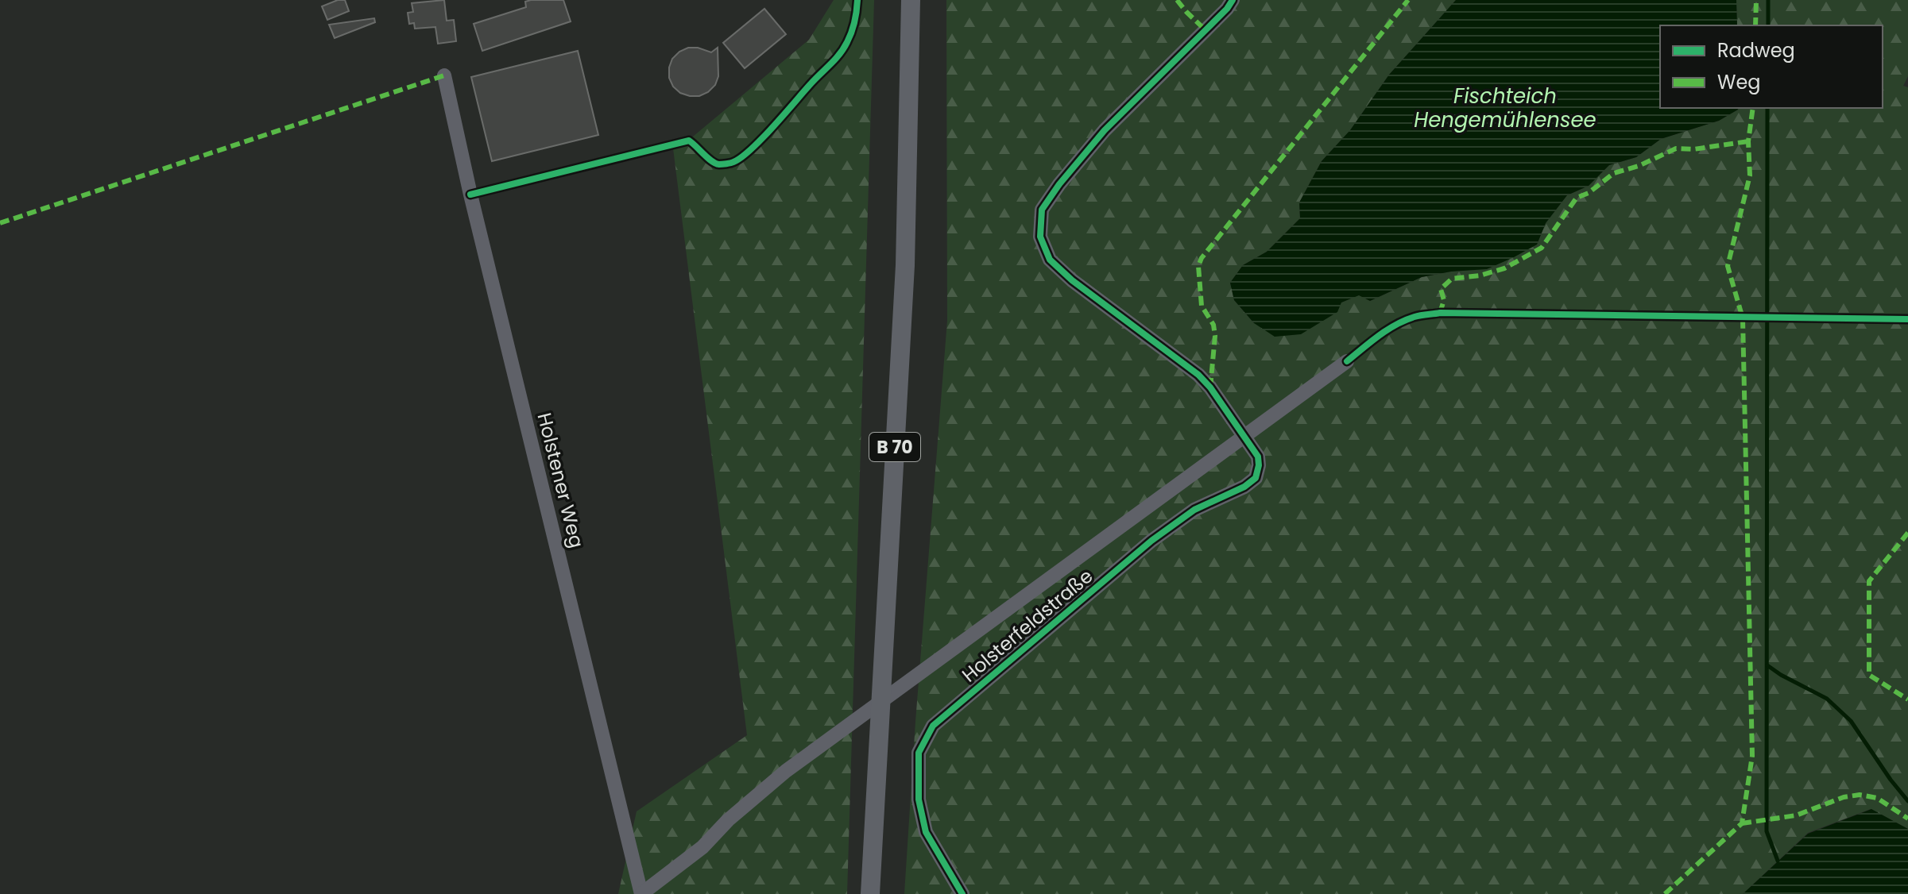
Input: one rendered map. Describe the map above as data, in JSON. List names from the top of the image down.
{
  "streets": {
    "main road": ["B 70"],
    "street": ["Holstener Weg", "Holsterfeldstraße"]
  },
  "crossings": [
    ["Holstener Weg", "Holsterfeldstraße"]
  ],
  "water": ["Fischteich Hengemühlensee"],
  "legend": ["Radweg", "Weg"]
}
